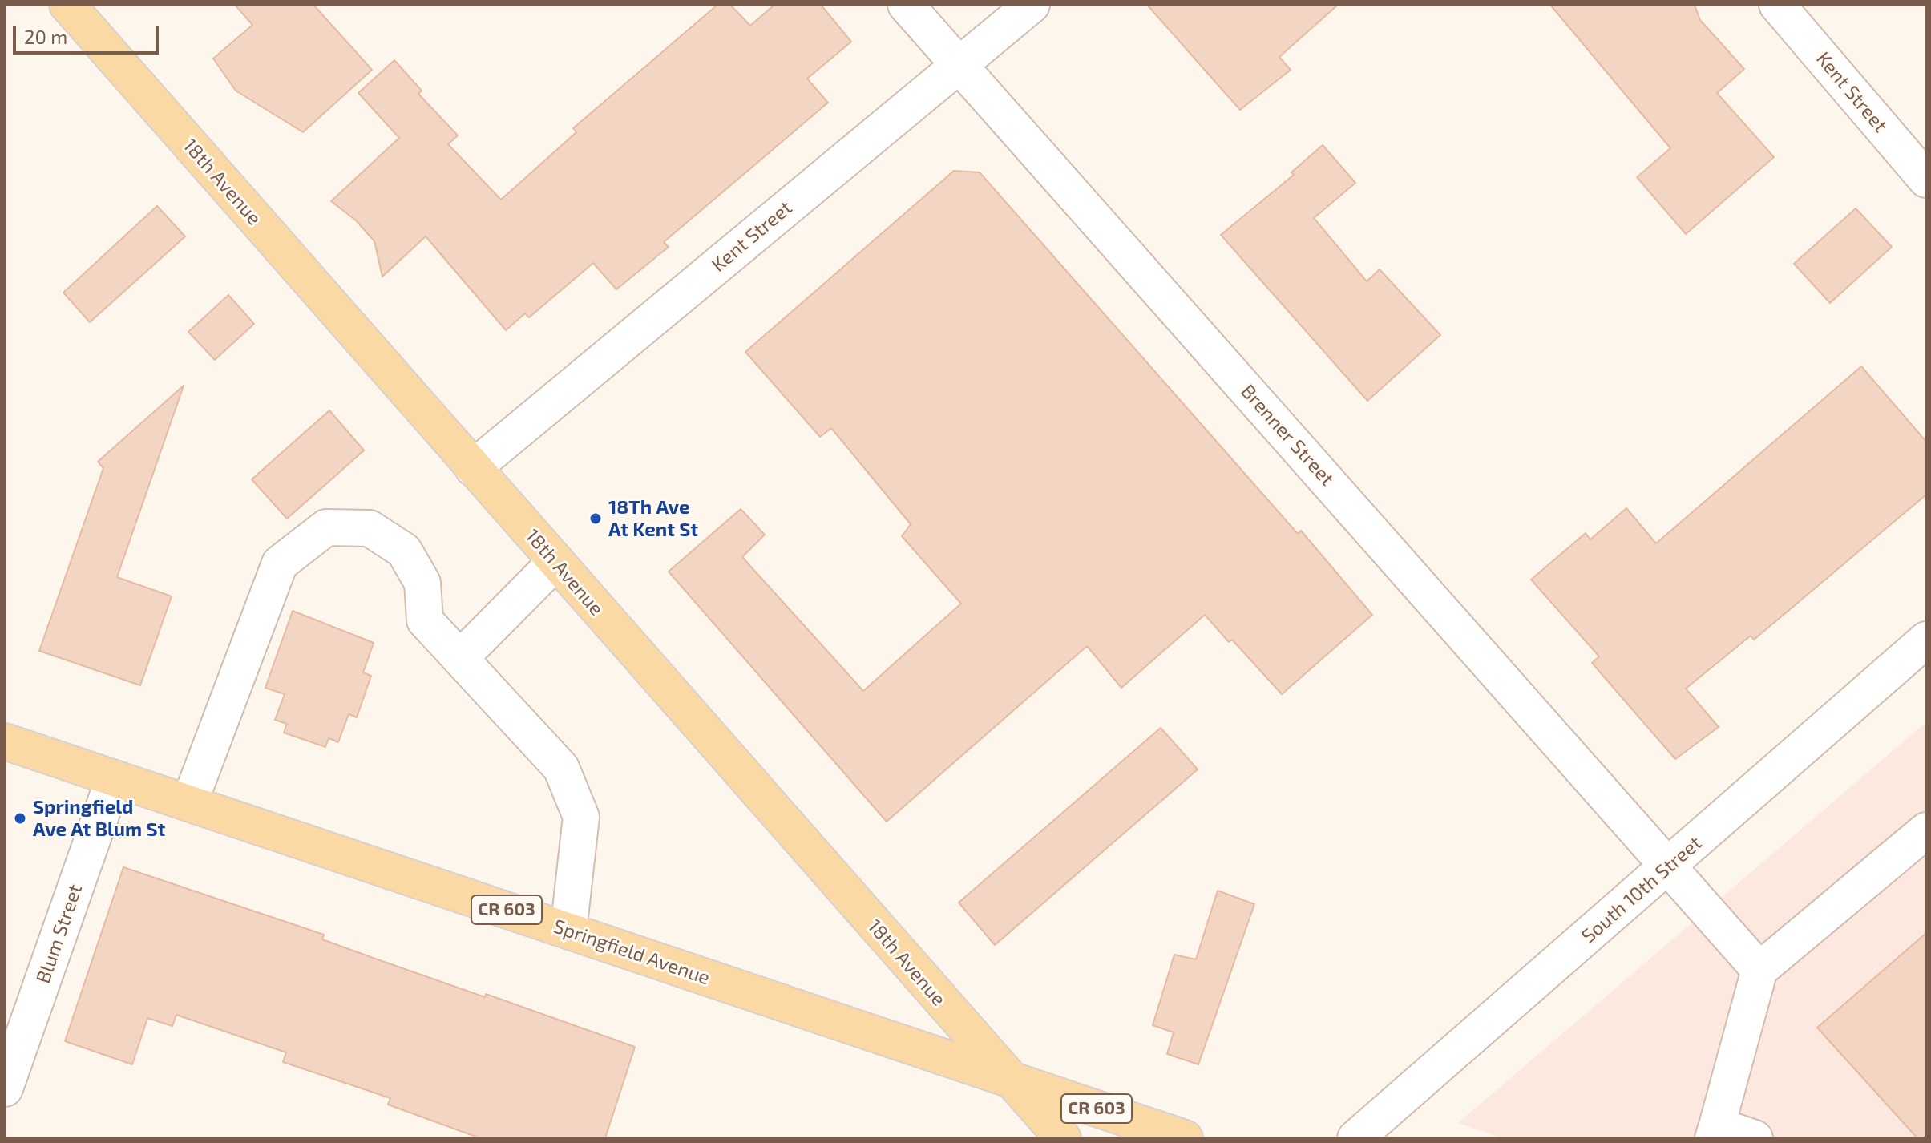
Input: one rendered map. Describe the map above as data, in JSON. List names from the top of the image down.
{
  "streets": {
    "main road": ["18th Avenue", "CR 603", "Springfield Avenue"],
    "street": [
      "Kent Street",
      "Brenner Street",
      "South 10th Street",
      "Blum Street"
    ]
  },
  "crossings": [
    ["Kent Street", "18th Avenue"],
    ["Kent Street", "Brenner Street"],
    ["18th Avenue", "Springfield Avenue"],
    ["Brenner Street", "South 10th Street"],
    ["Blum Street", "Springfield Avenue"]
  ],
  "places": ["18Th Ave At Kent St", "Springfield Ave At Blum St"],
  "scale_bar": "20 m"
}
